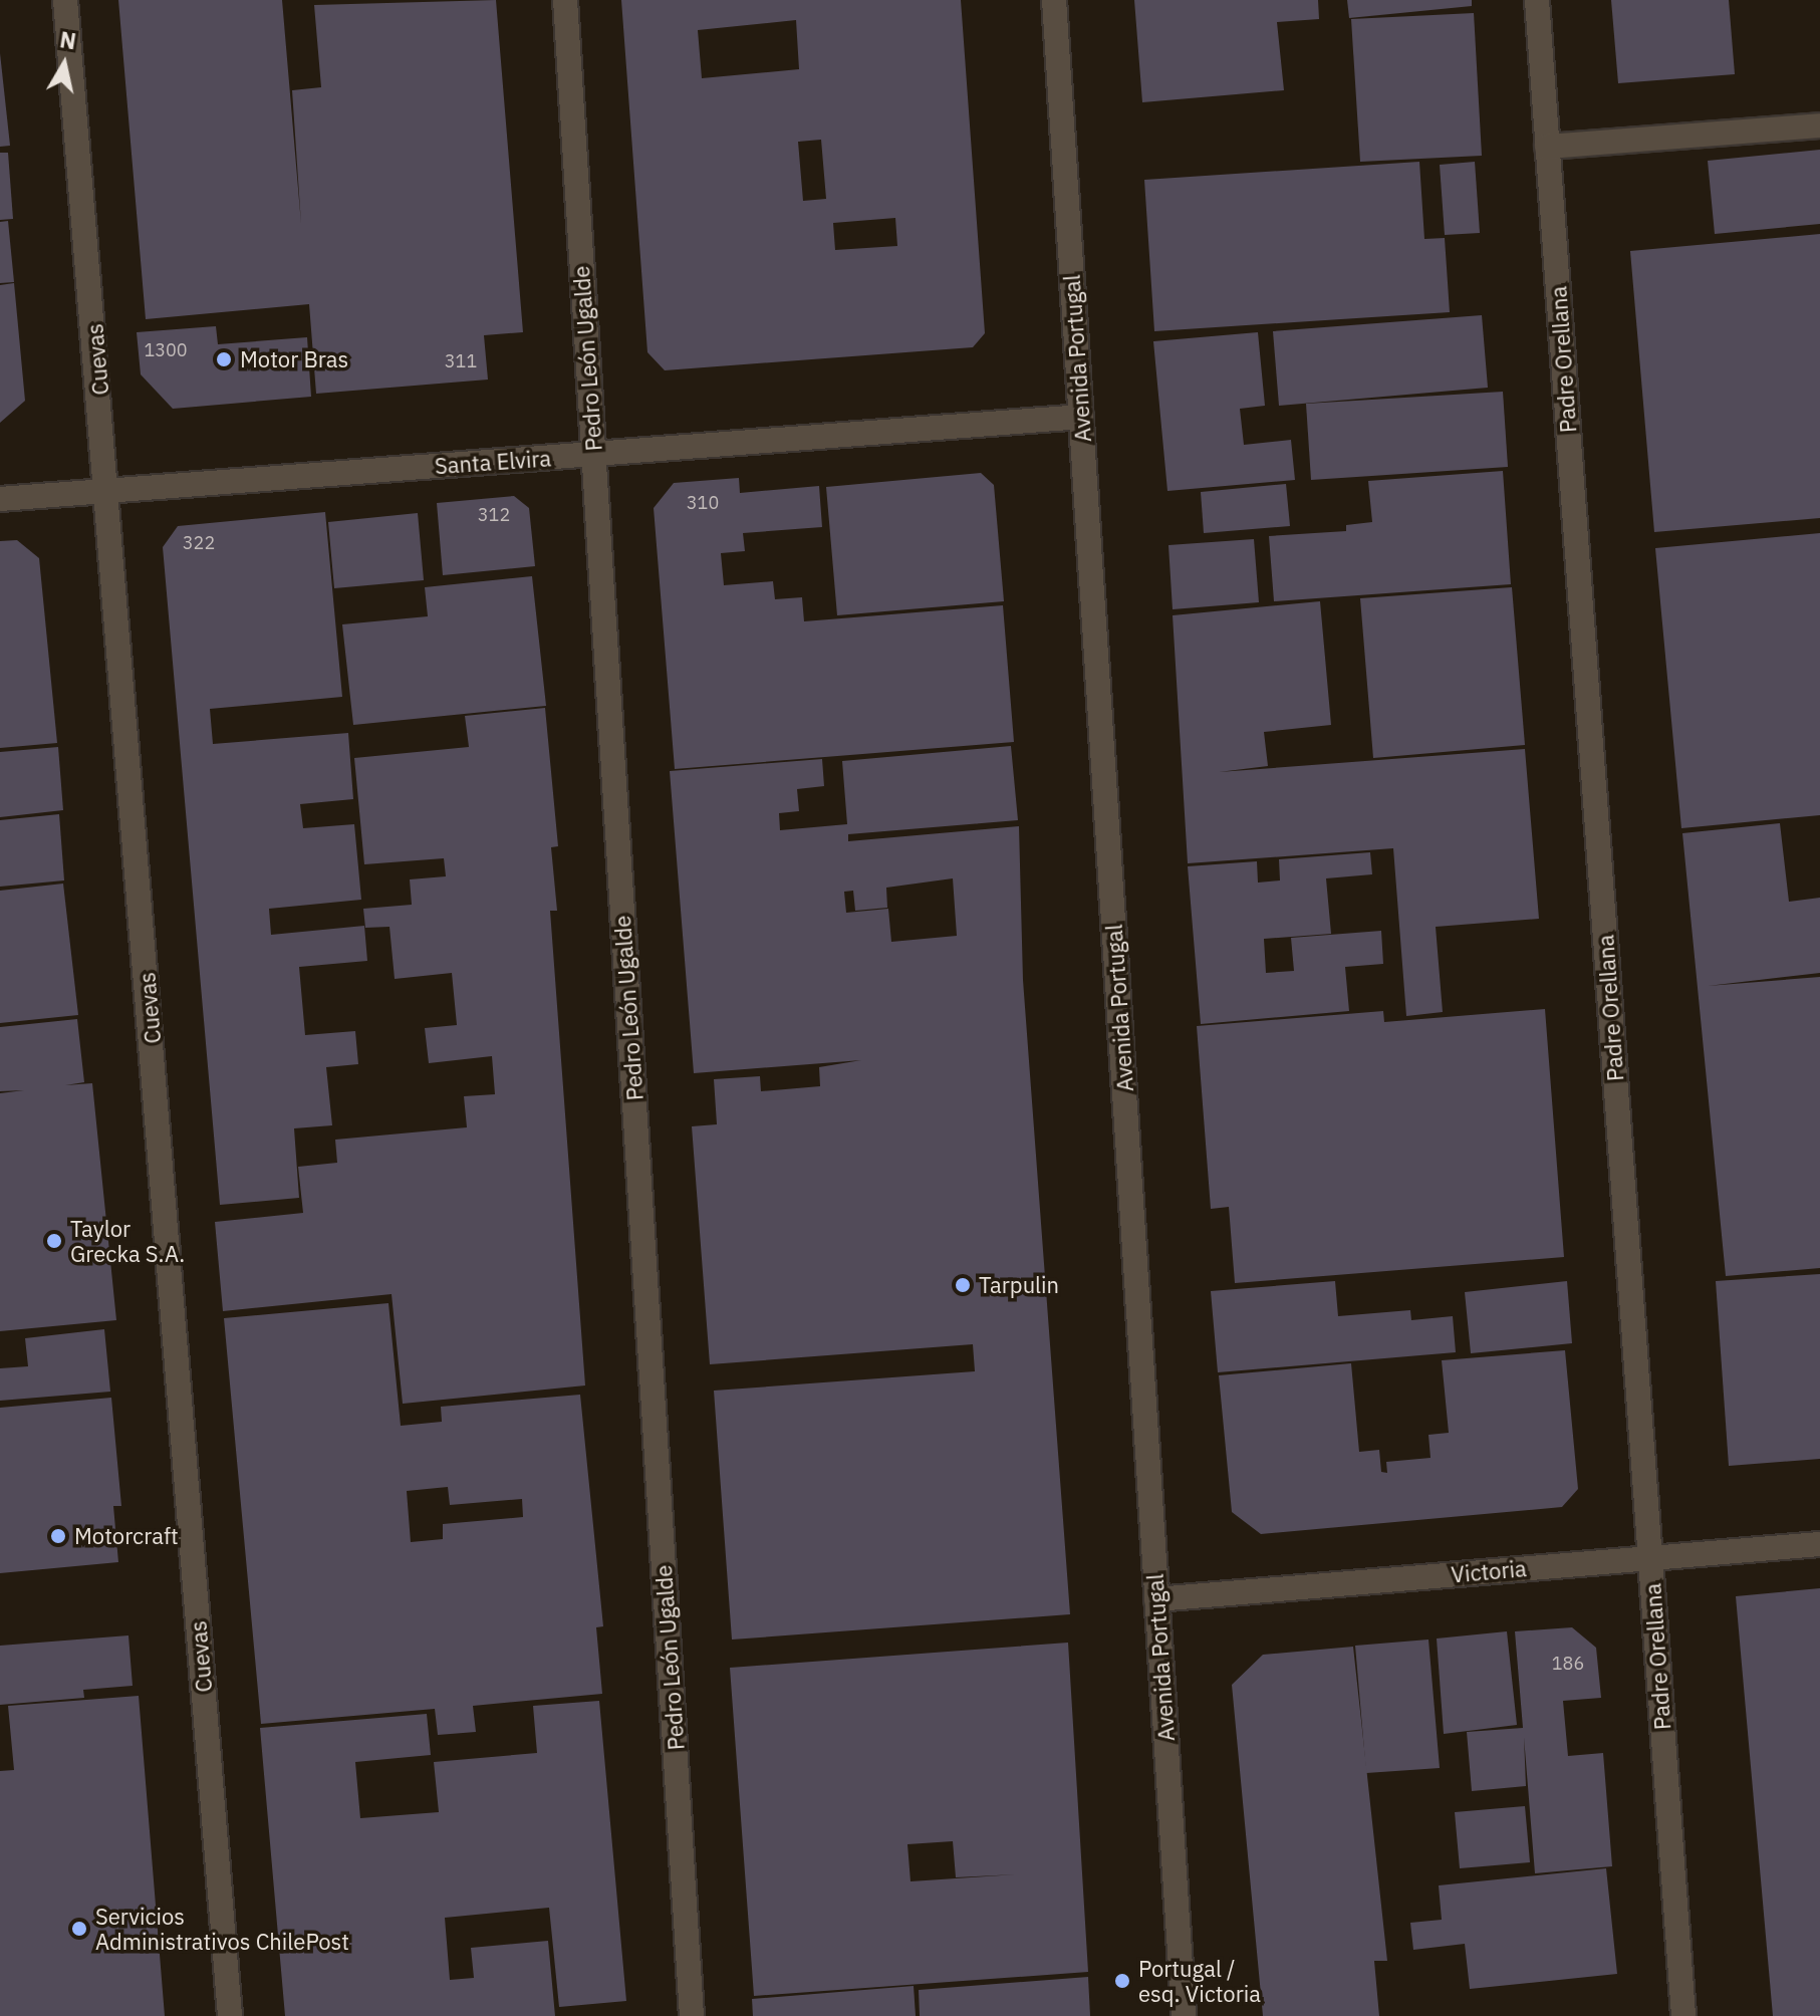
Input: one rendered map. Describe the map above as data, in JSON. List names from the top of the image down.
{
  "streets": {
    "street": [
      "Pedro León Ugalde",
      "Avenida Portugal",
      "Cuevas",
      "Padre Orellana",
      "Santa Elvira",
      "Victoria"
    ]
  },
  "crossings": [
    ["Pedro León Ugalde", "Santa Elvira"],
    ["Avenida Portugal", "Santa Elvira"],
    ["Avenida Portugal", "Victoria"],
    ["Cuevas", "Santa Elvira"],
    ["Padre Orellana", "Victoria"]
  ],
  "places": [
    "Motor Bras",
    "Taylor Grecka S.A.",
    "Tarpulin",
    "Motorcraft",
    "Servicios Administrativos ChilePost",
    "Portugal / esq. Victoria"
  ],
  "house_numbers": [
    "1300",
    "311",
    "310",
    "312",
    "322",
    "186"
  ],
  "north": "top"
}
